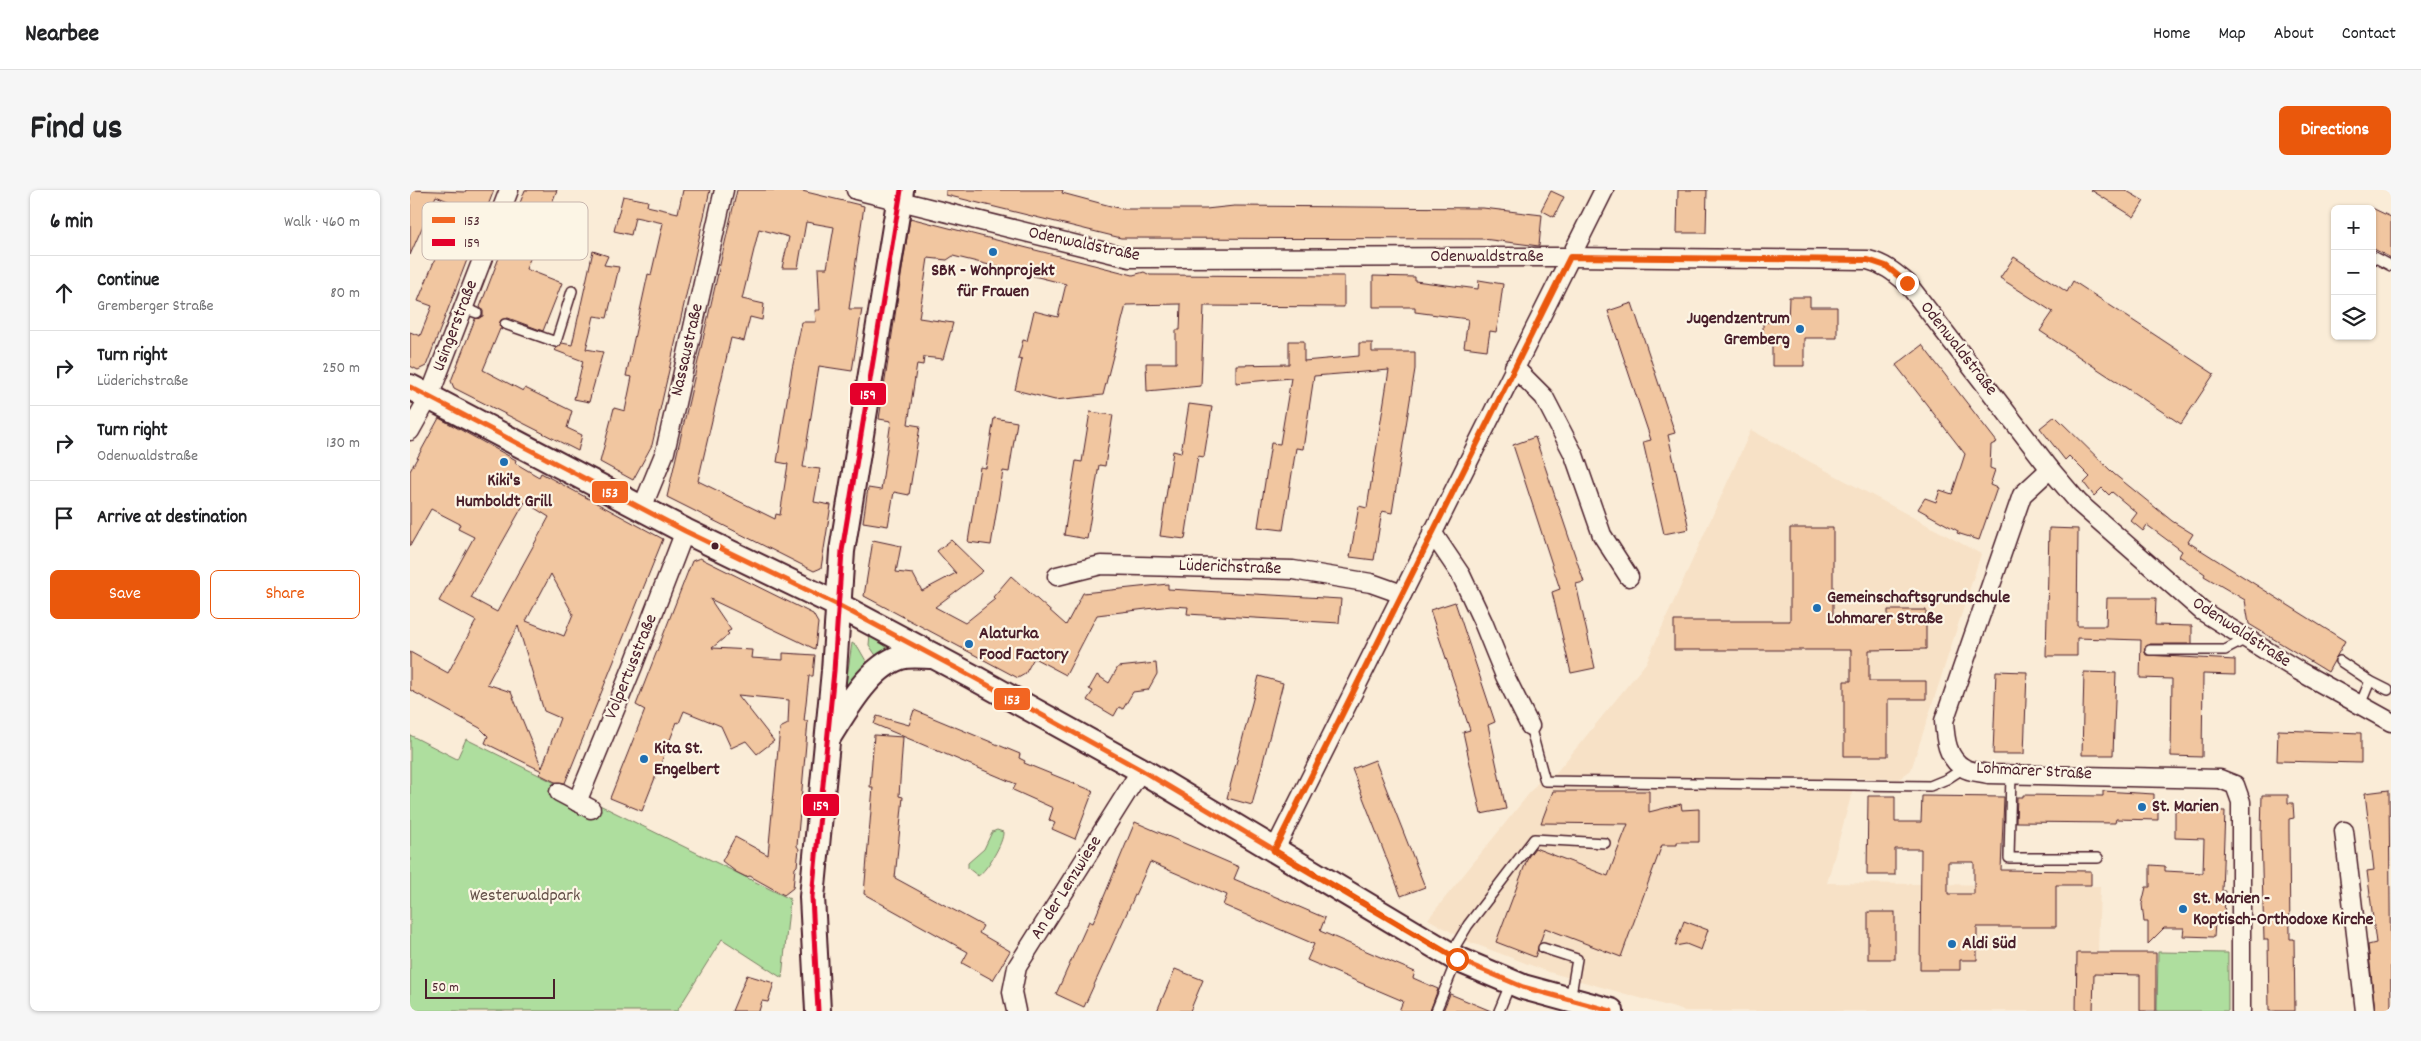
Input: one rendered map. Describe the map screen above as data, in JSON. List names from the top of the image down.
{
  "streets": {
    "street": [
      "Odenwaldstraße",
      "Usingerstraße",
      "Nassaustraße",
      "Lüderichstraße",
      "Volpertusstraße",
      "Lohmarer Straße",
      "An der Lenzwiese"
    ]
  },
  "crossings": [
    ["Odenwaldstraße", "Lohmarer Straße"]
  ],
  "parks": ["Westerwaldpark"],
  "places": [
    "SBK - Wohnprojekt für Frauen",
    "Jugendzentrum Gremberg",
    "Kiki's Humboldt Grill",
    "Gemeinschaftsgrundschule Lohmarer Straße",
    "Alaturka Food Factory",
    "Kita St. Engelbert",
    "St. Marien",
    "St. Marien - Koptisch-Orthodoxe Kirche",
    "Aldi Süd"
  ],
  "lines": ["transit line 159", "transit line 153"],
  "legend": ["153", "159"],
  "scale_bar": "50 m",
  "page": {
    "header": "Nearbee",
    "nav": [
      "Home",
      "Map",
      "About",
      "Contact"
    ],
    "title": "Find us",
    "buttons": [
      "Directions",
      ["Save", "Share"]
    ],
    "heading": ["6 min", "Walk · 460 m"],
    "map_buttons": ["+", "−"],
    "list": [
      ["Continue", "Gremberger Straße", "80 m"],
      ["Turn right", "Lüderichstraße", "250 m"],
      ["Turn right", "Odenwaldstraße", "130 m"],
      "Arrive at destination"
    ],
    "scale": "50 m"
  }
}
